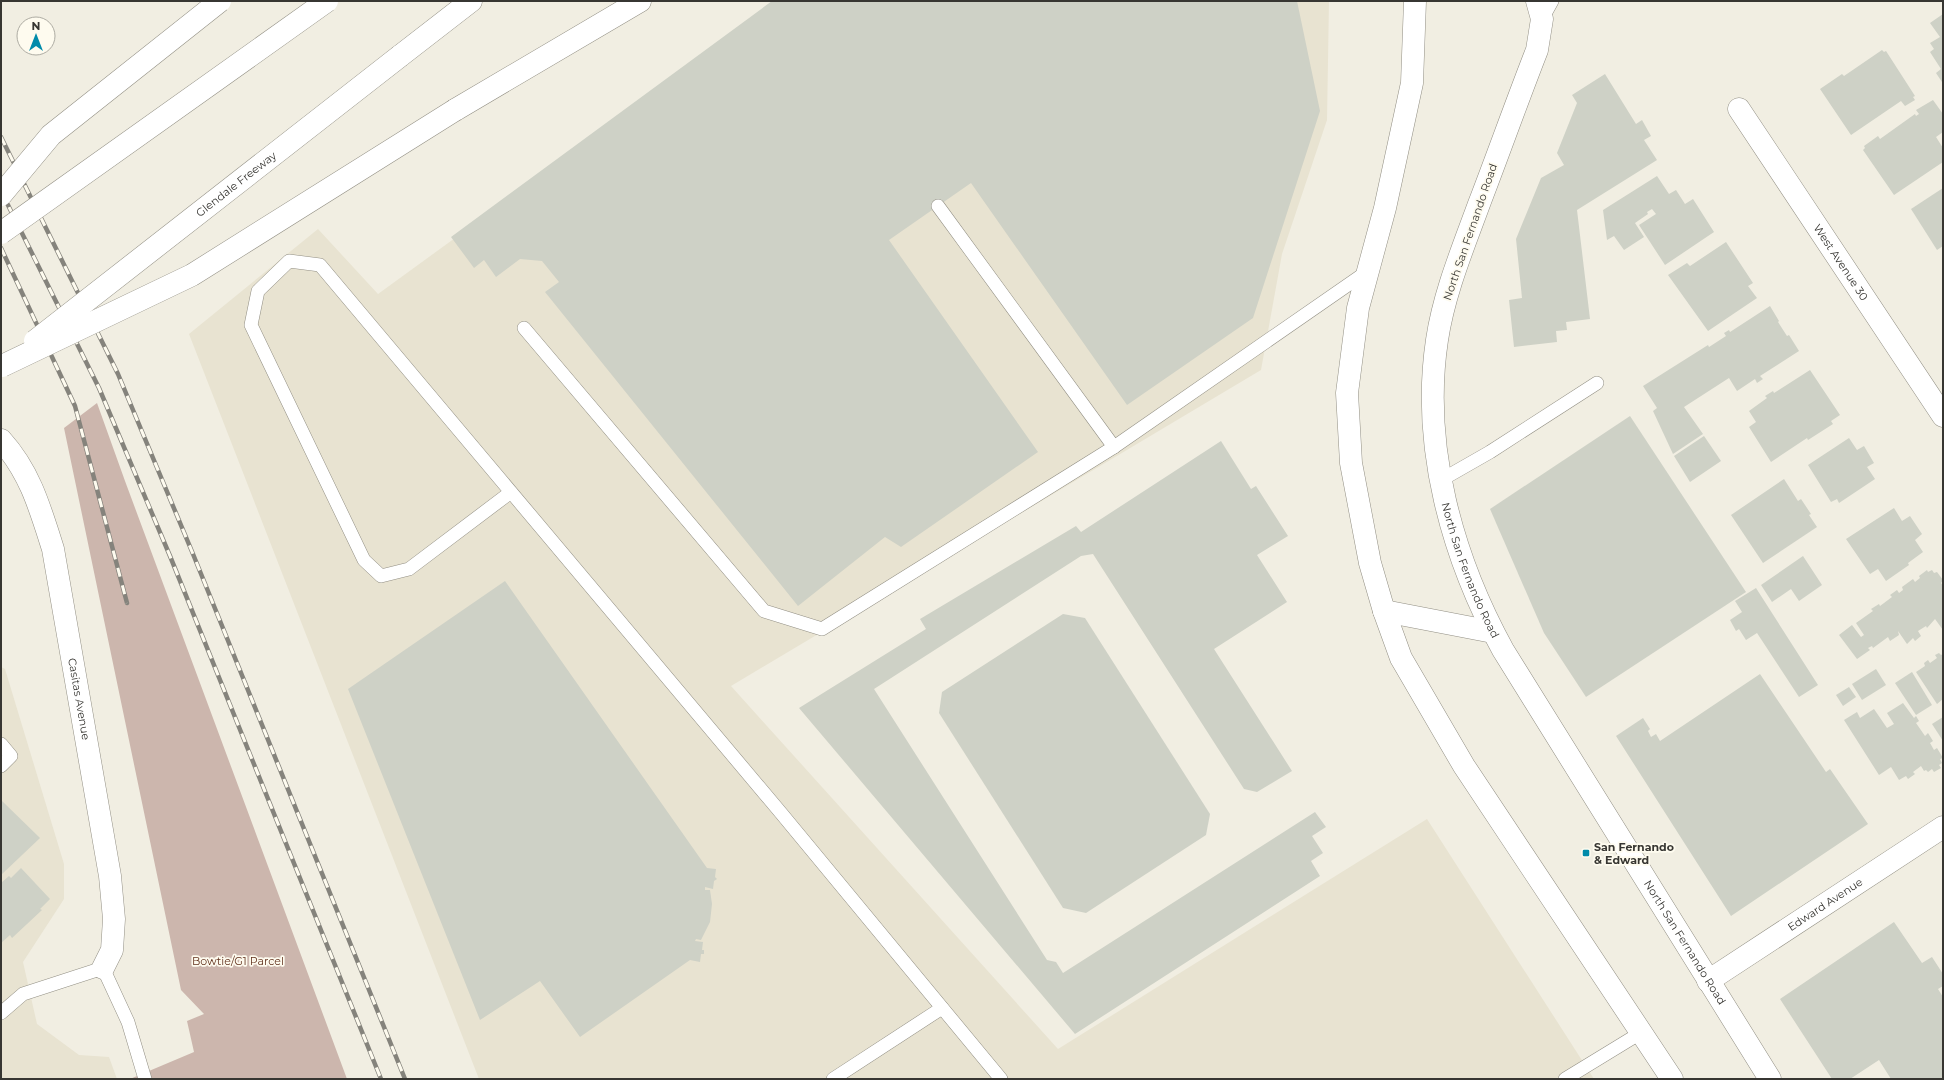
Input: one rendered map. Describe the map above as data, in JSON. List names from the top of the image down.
{
  "streets": {
    "main road": [
      "Glendale Freeway",
      "North San Fernando Road",
      "West Avenue 30",
      "Casitas Avenue",
      "Edward Avenue"
    ]
  },
  "crossings": [
    ["North San Fernando Road", "Edward Avenue"]
  ],
  "parks": ["Bowtie/G1 Parcel"],
  "places": {
    "transit": ["San Fernando & Edward"]
  },
  "north": "top"
}
